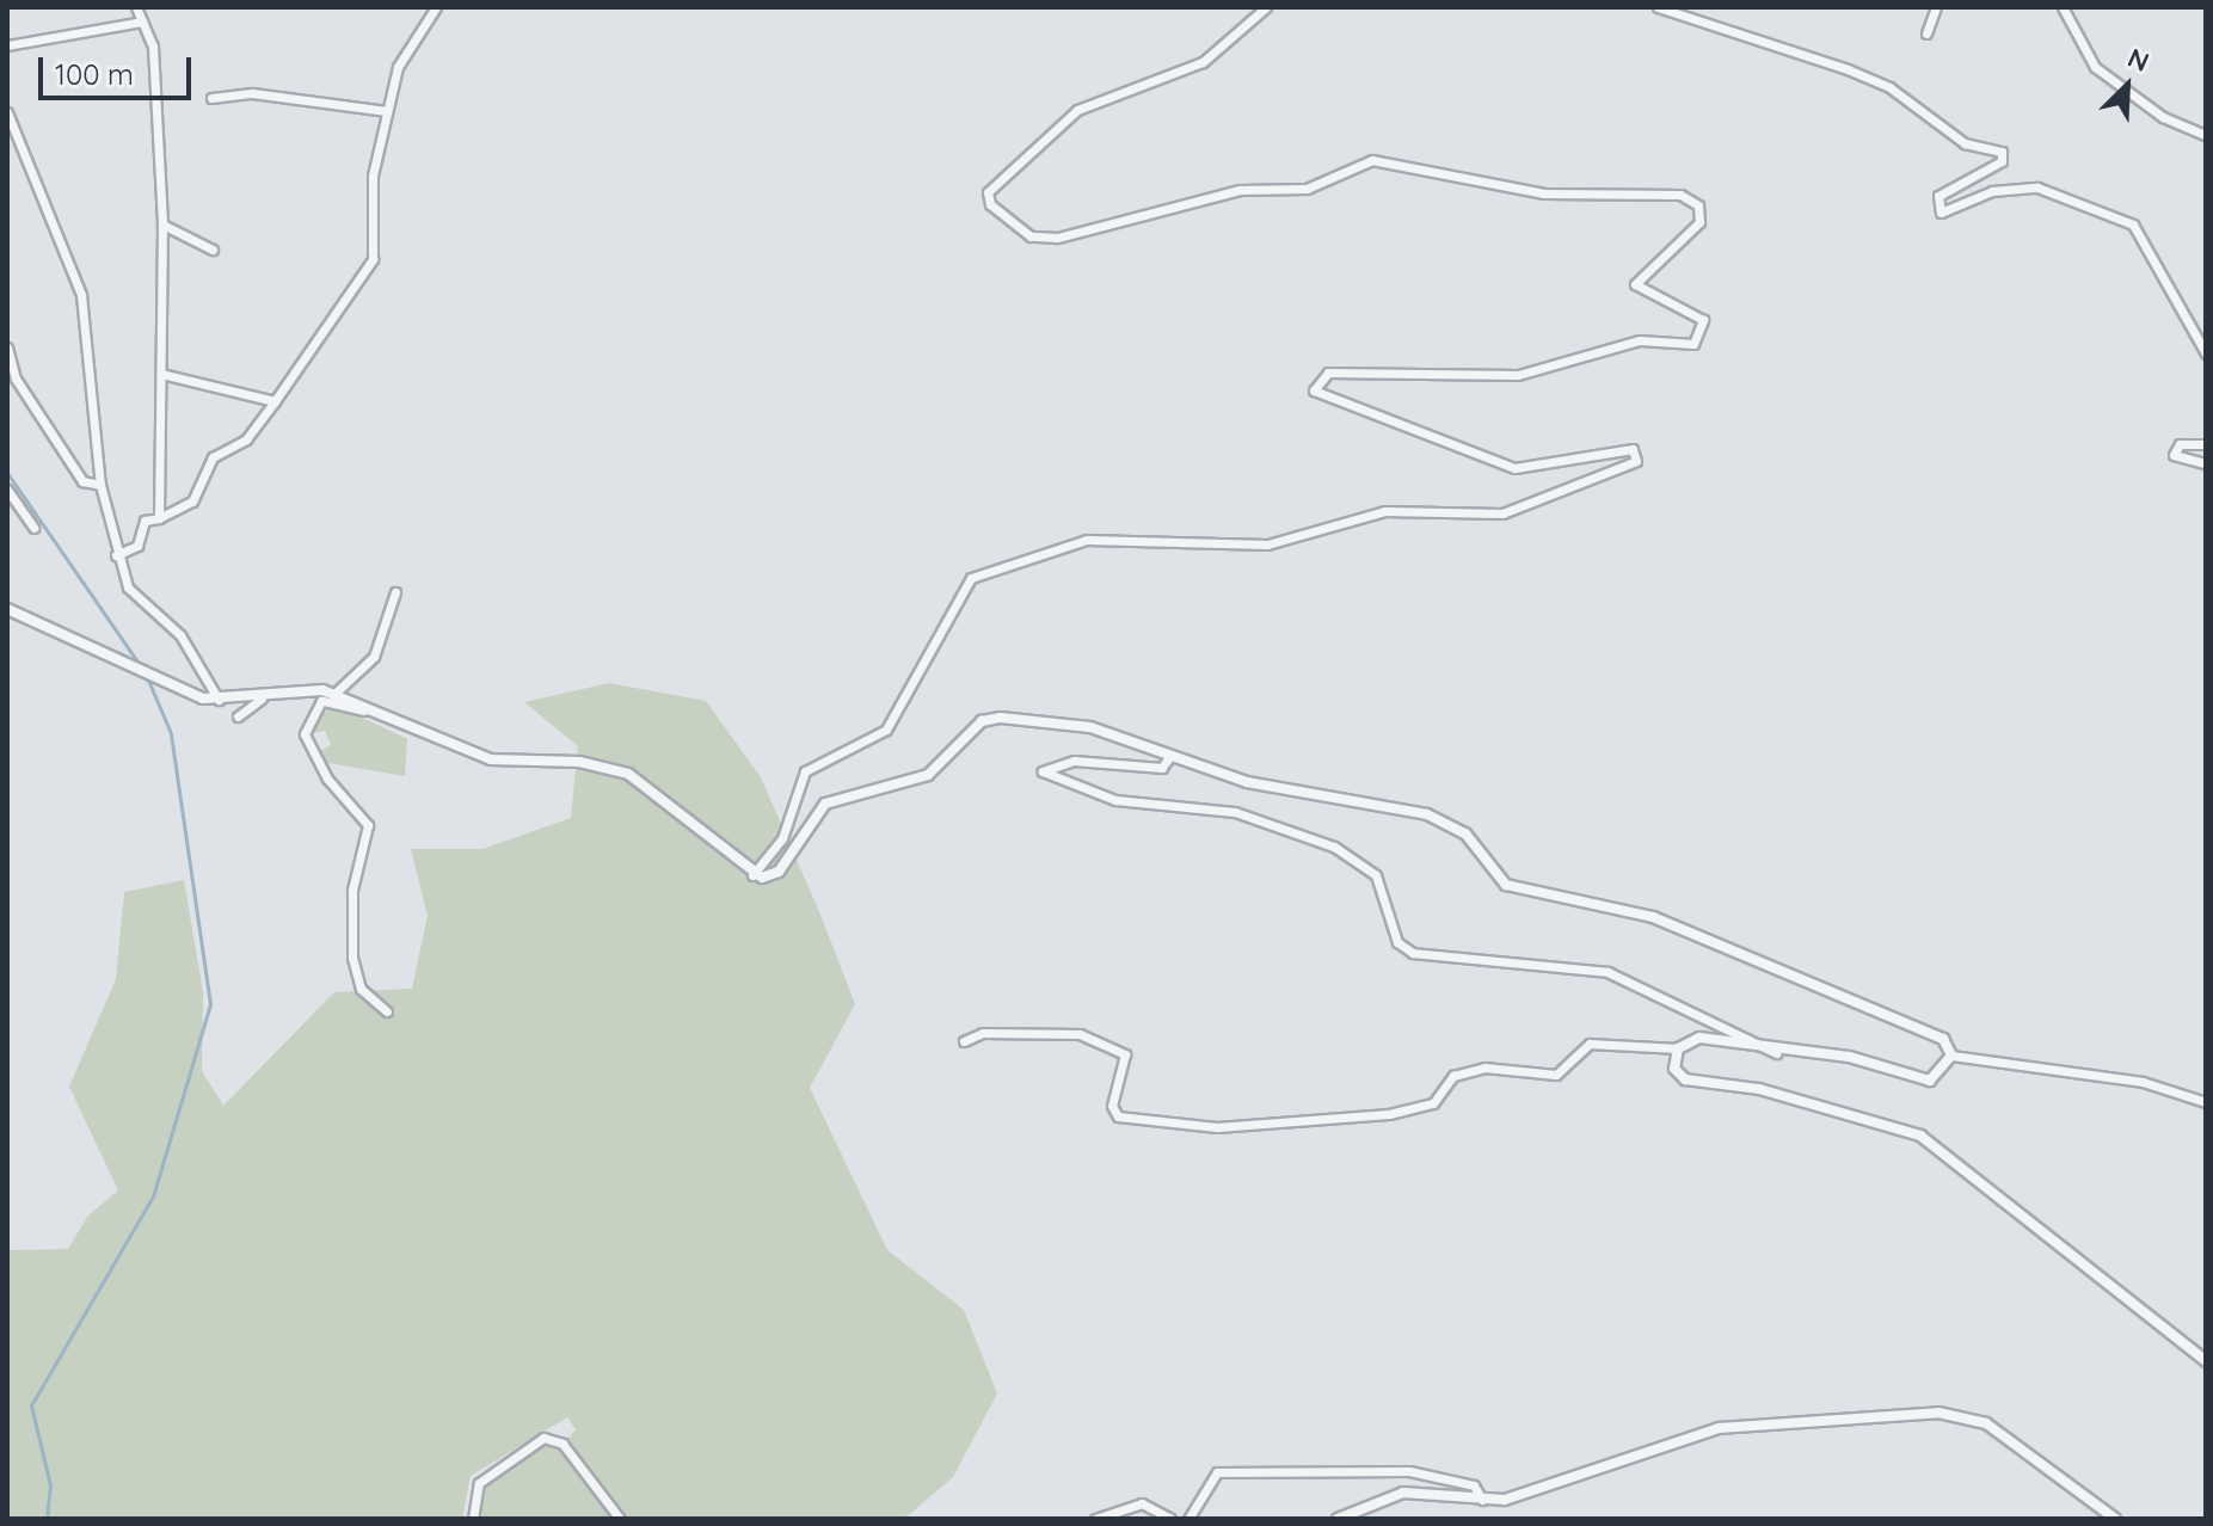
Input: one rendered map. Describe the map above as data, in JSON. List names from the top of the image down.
{
  "scale_bar": "100 m",
  "north": "top right"
}
